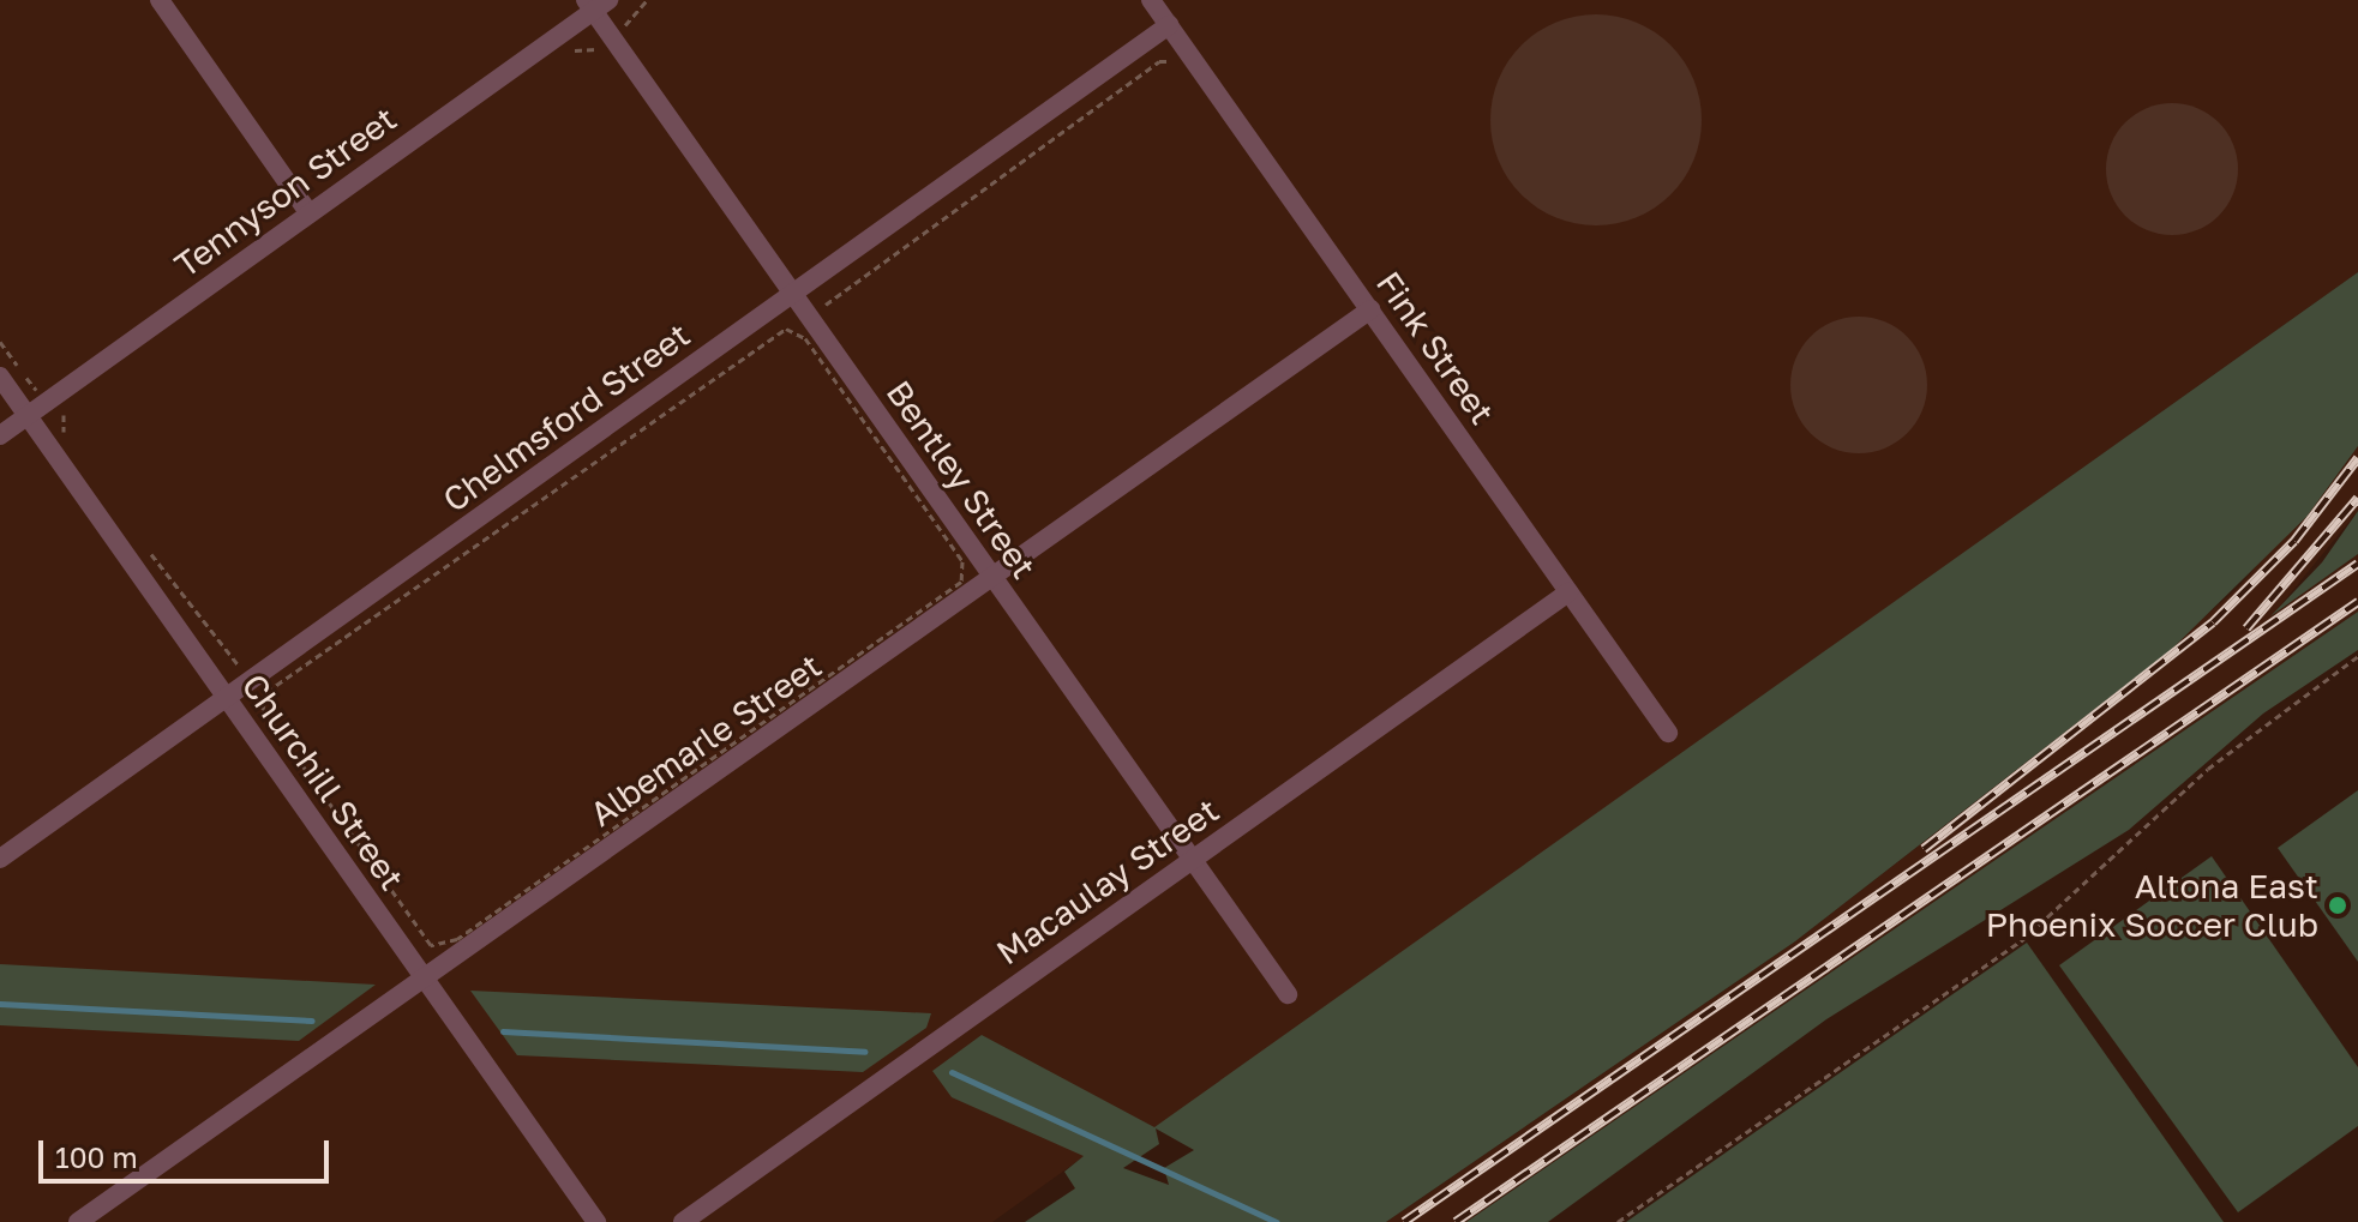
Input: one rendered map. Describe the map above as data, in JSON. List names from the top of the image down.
{
  "streets": {
    "street": [
      "Tennyson Street",
      "Fink Street",
      "Chelmsford Street",
      "Bentley Street",
      "Albemarle Street",
      "Churchill Street",
      "Macaulay Street"
    ]
  },
  "crossings": [
    ["Tennyson Street", "Bentley Street"],
    ["Tennyson Street", "Churchill Street"],
    ["Fink Street", "Chelmsford Street"],
    ["Fink Street", "Albemarle Street"],
    ["Fink Street", "Macaulay Street"],
    ["Chelmsford Street", "Bentley Street"],
    ["Chelmsford Street", "Churchill Street"],
    ["Bentley Street", "Albemarle Street"],
    ["Bentley Street", "Macaulay Street"],
    ["Albemarle Street", "Churchill Street"]
  ],
  "places": ["Altona East Phoenix Soccer Club"],
  "scale_bar": "100 m"
}
